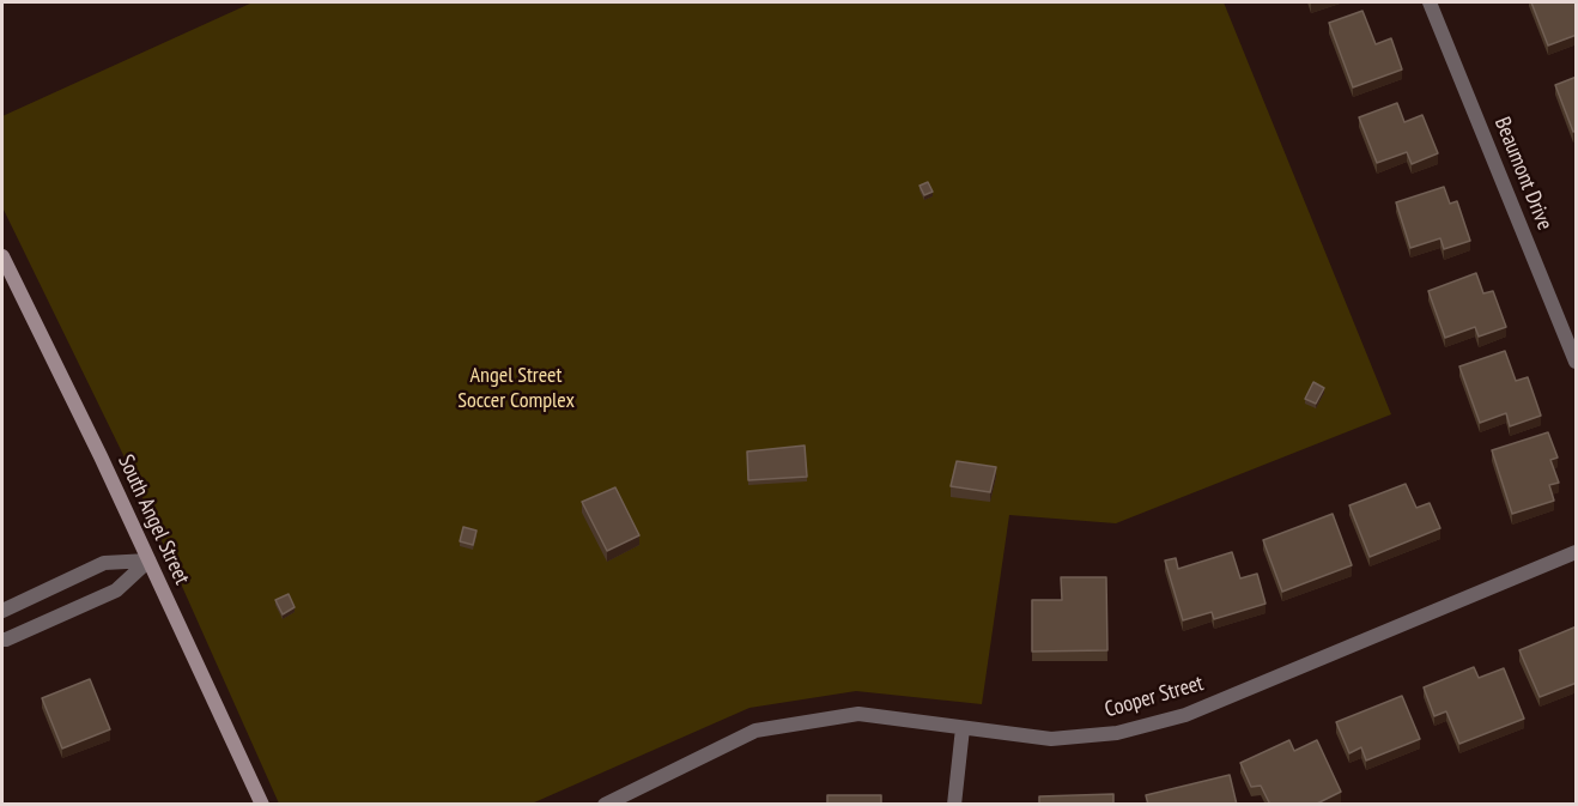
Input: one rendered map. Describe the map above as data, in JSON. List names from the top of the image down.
{
  "streets": {
    "street": ["Beaumont Drive", "South Angel Street", "Cooper Street"]
  },
  "parks": ["Angel Street Soccer Complex"]
}
